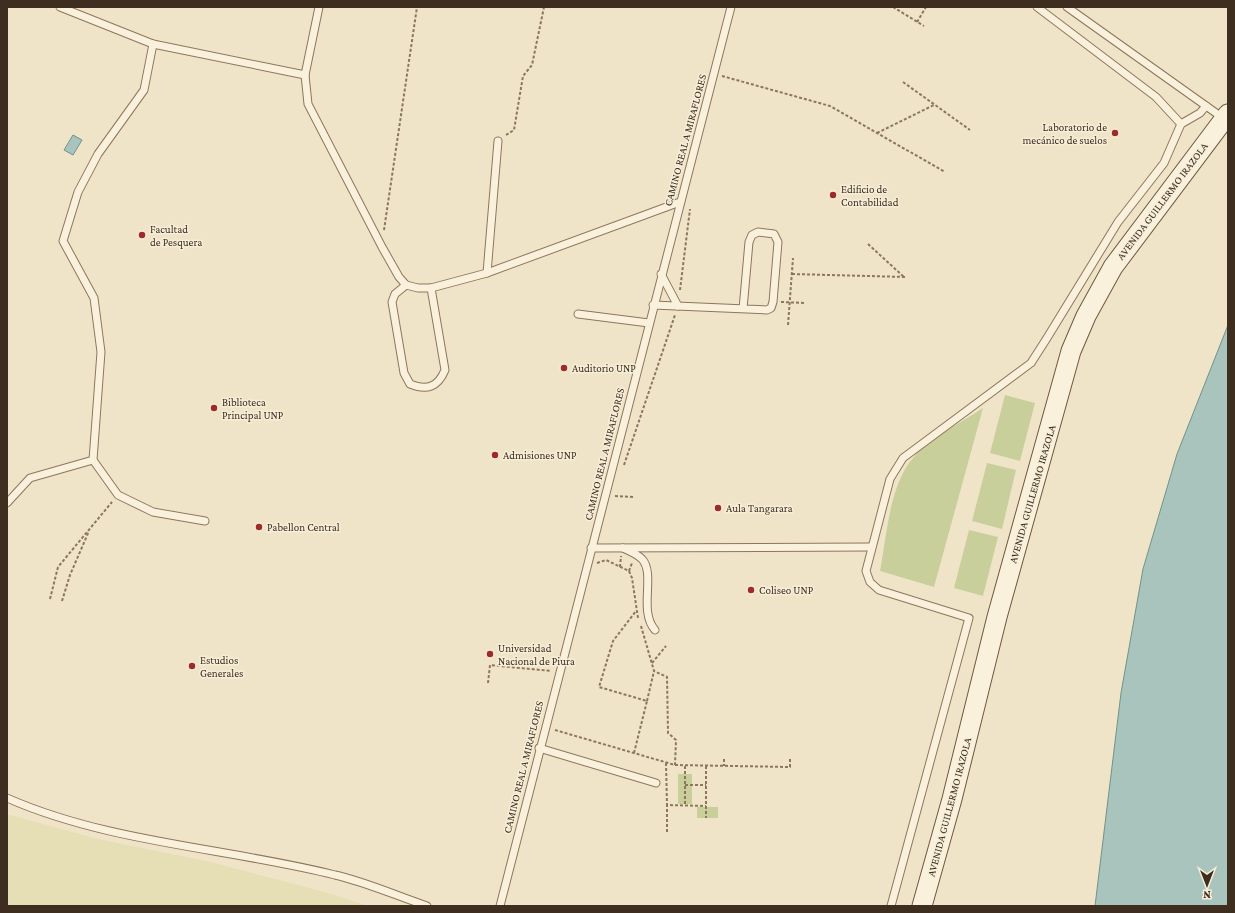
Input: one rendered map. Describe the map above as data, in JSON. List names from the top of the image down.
{
  "streets": {
    "main road": ["AVENIDA GUILLERMO IRAZOLA"],
    "lane": ["CAMINO REAL A MIRAFLORES"]
  },
  "places": [
    "Laboratorio de mecánico de suelos",
    "Edificio de Contabilidad",
    "Facultad de Pesquera",
    "Auditorio UNP",
    "Biblioteca Principal UNP",
    "Admisiones UNP",
    "Aula Tangarara",
    "Pabellon Central",
    "Coliseo UNP",
    "Universidad Nacional de Piura",
    "Estudios Generales"
  ],
  "north": "bottom"
}
